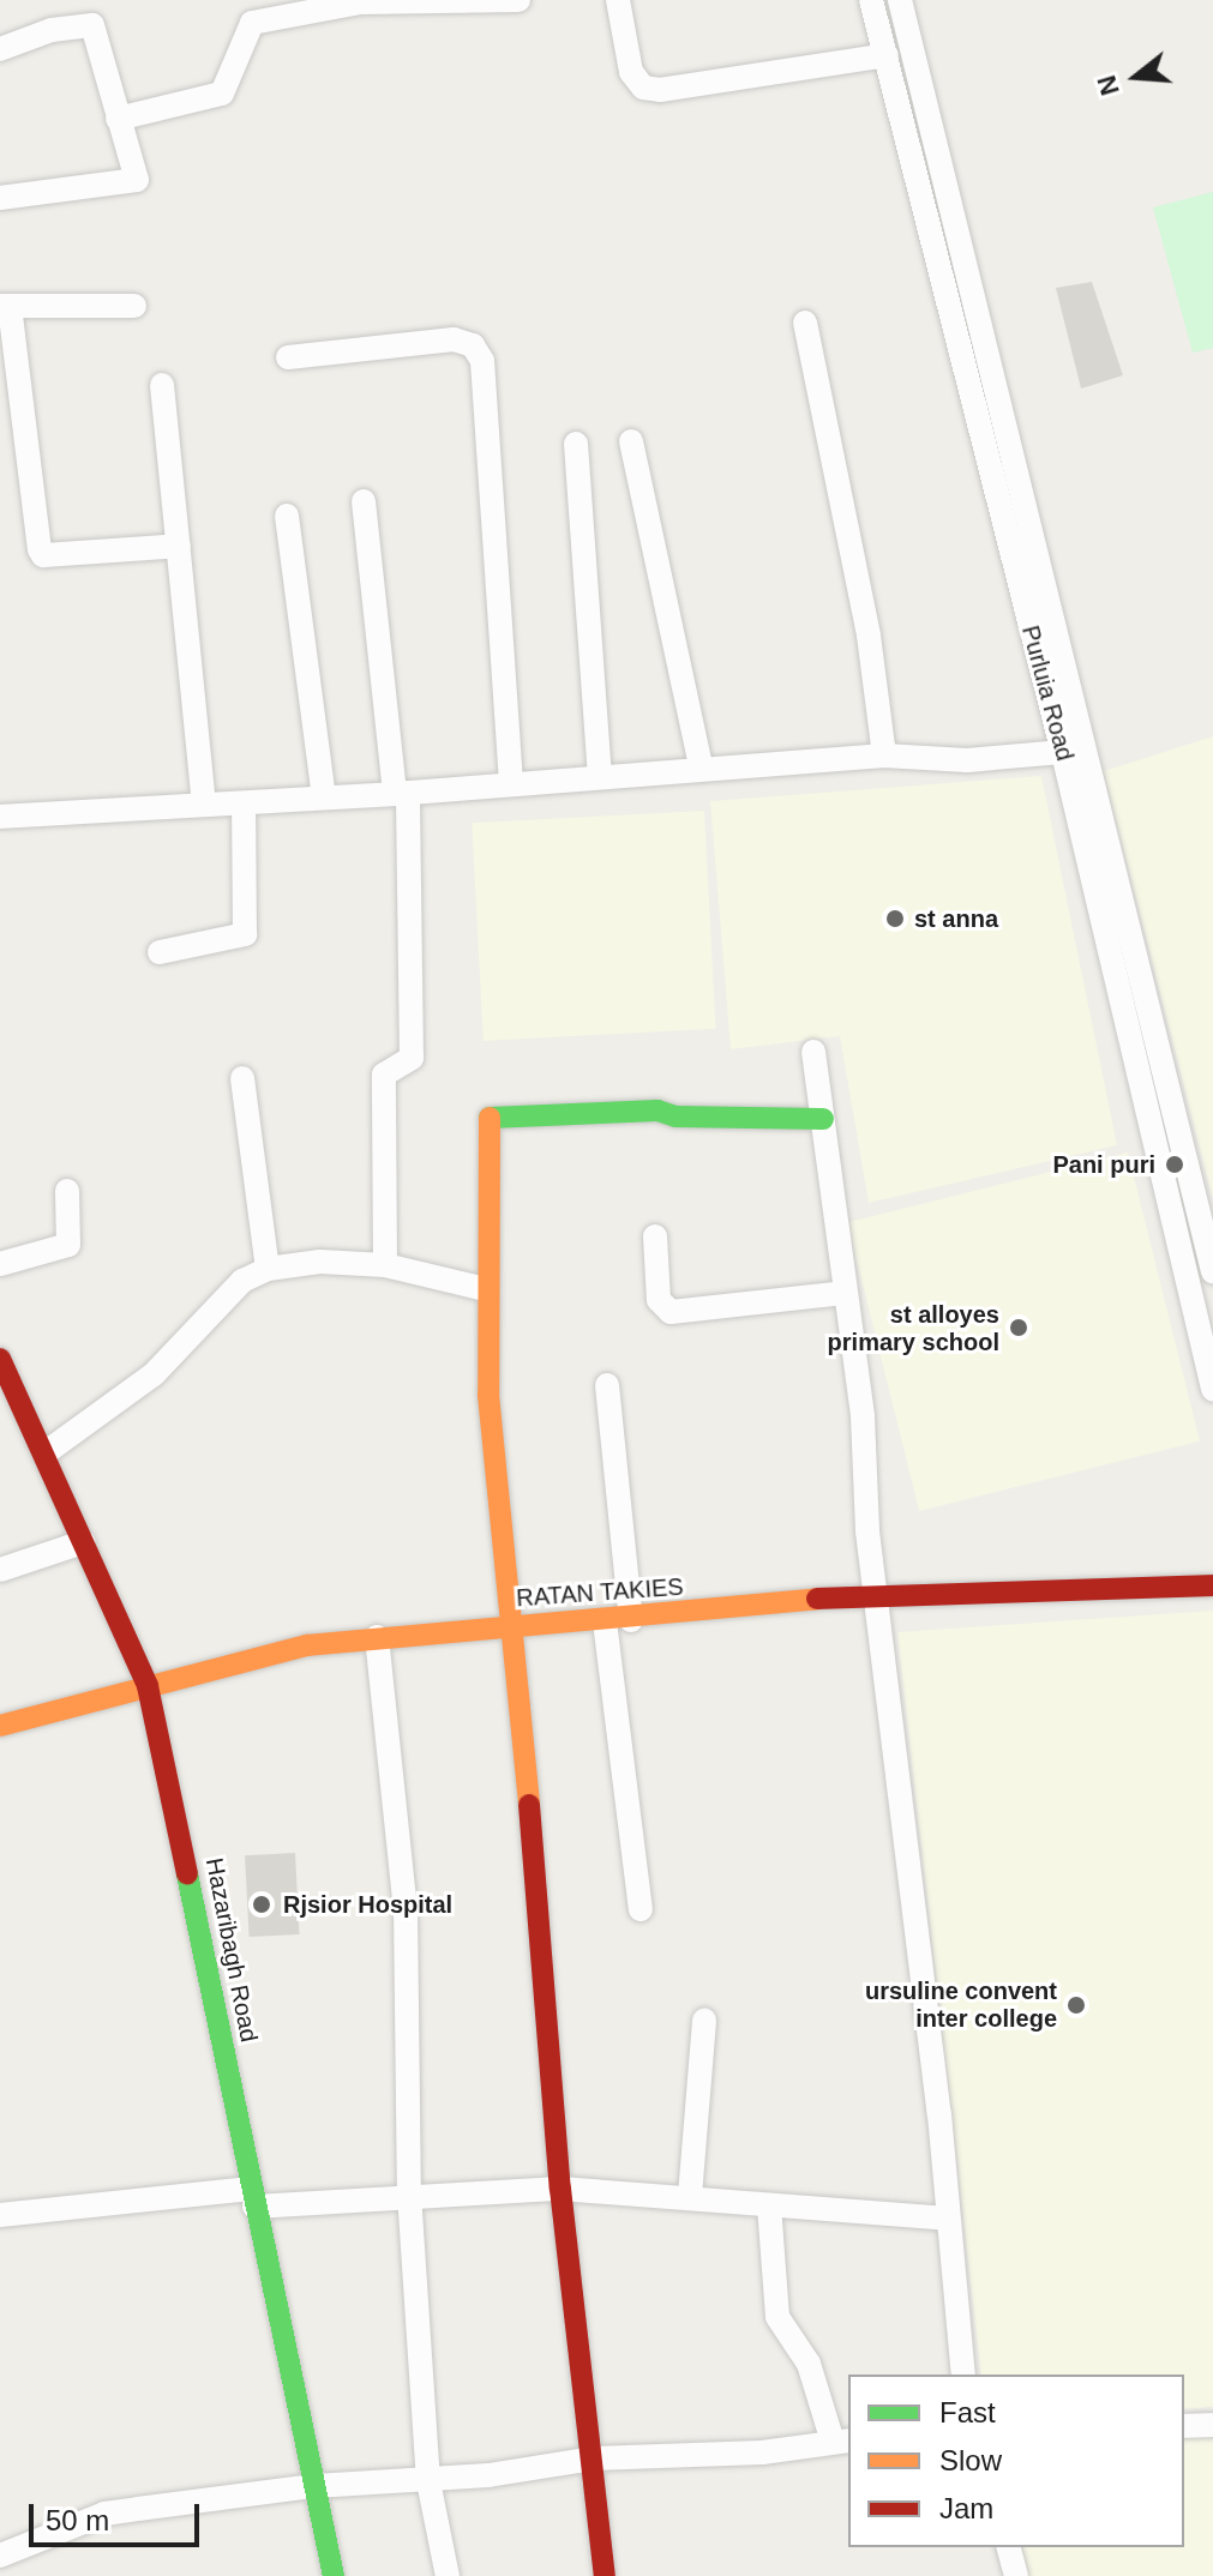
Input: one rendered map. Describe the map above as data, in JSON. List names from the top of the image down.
{
  "streets": {
    "street": ["Purluia Road", "RATAN TAKIES", "Hazaribagh Road"]
  },
  "crossings": [
    ["RATAN TAKIES", "Hazaribagh Road"]
  ],
  "places": [
    "st anna",
    "Pani puri",
    "st alloyes primary school",
    "Rjsior Hospital",
    "ursuline convent inter college"
  ],
  "legend": ["Fast", "Slow", "Jam"],
  "scale_bar": "50 m",
  "north": "left"
}
